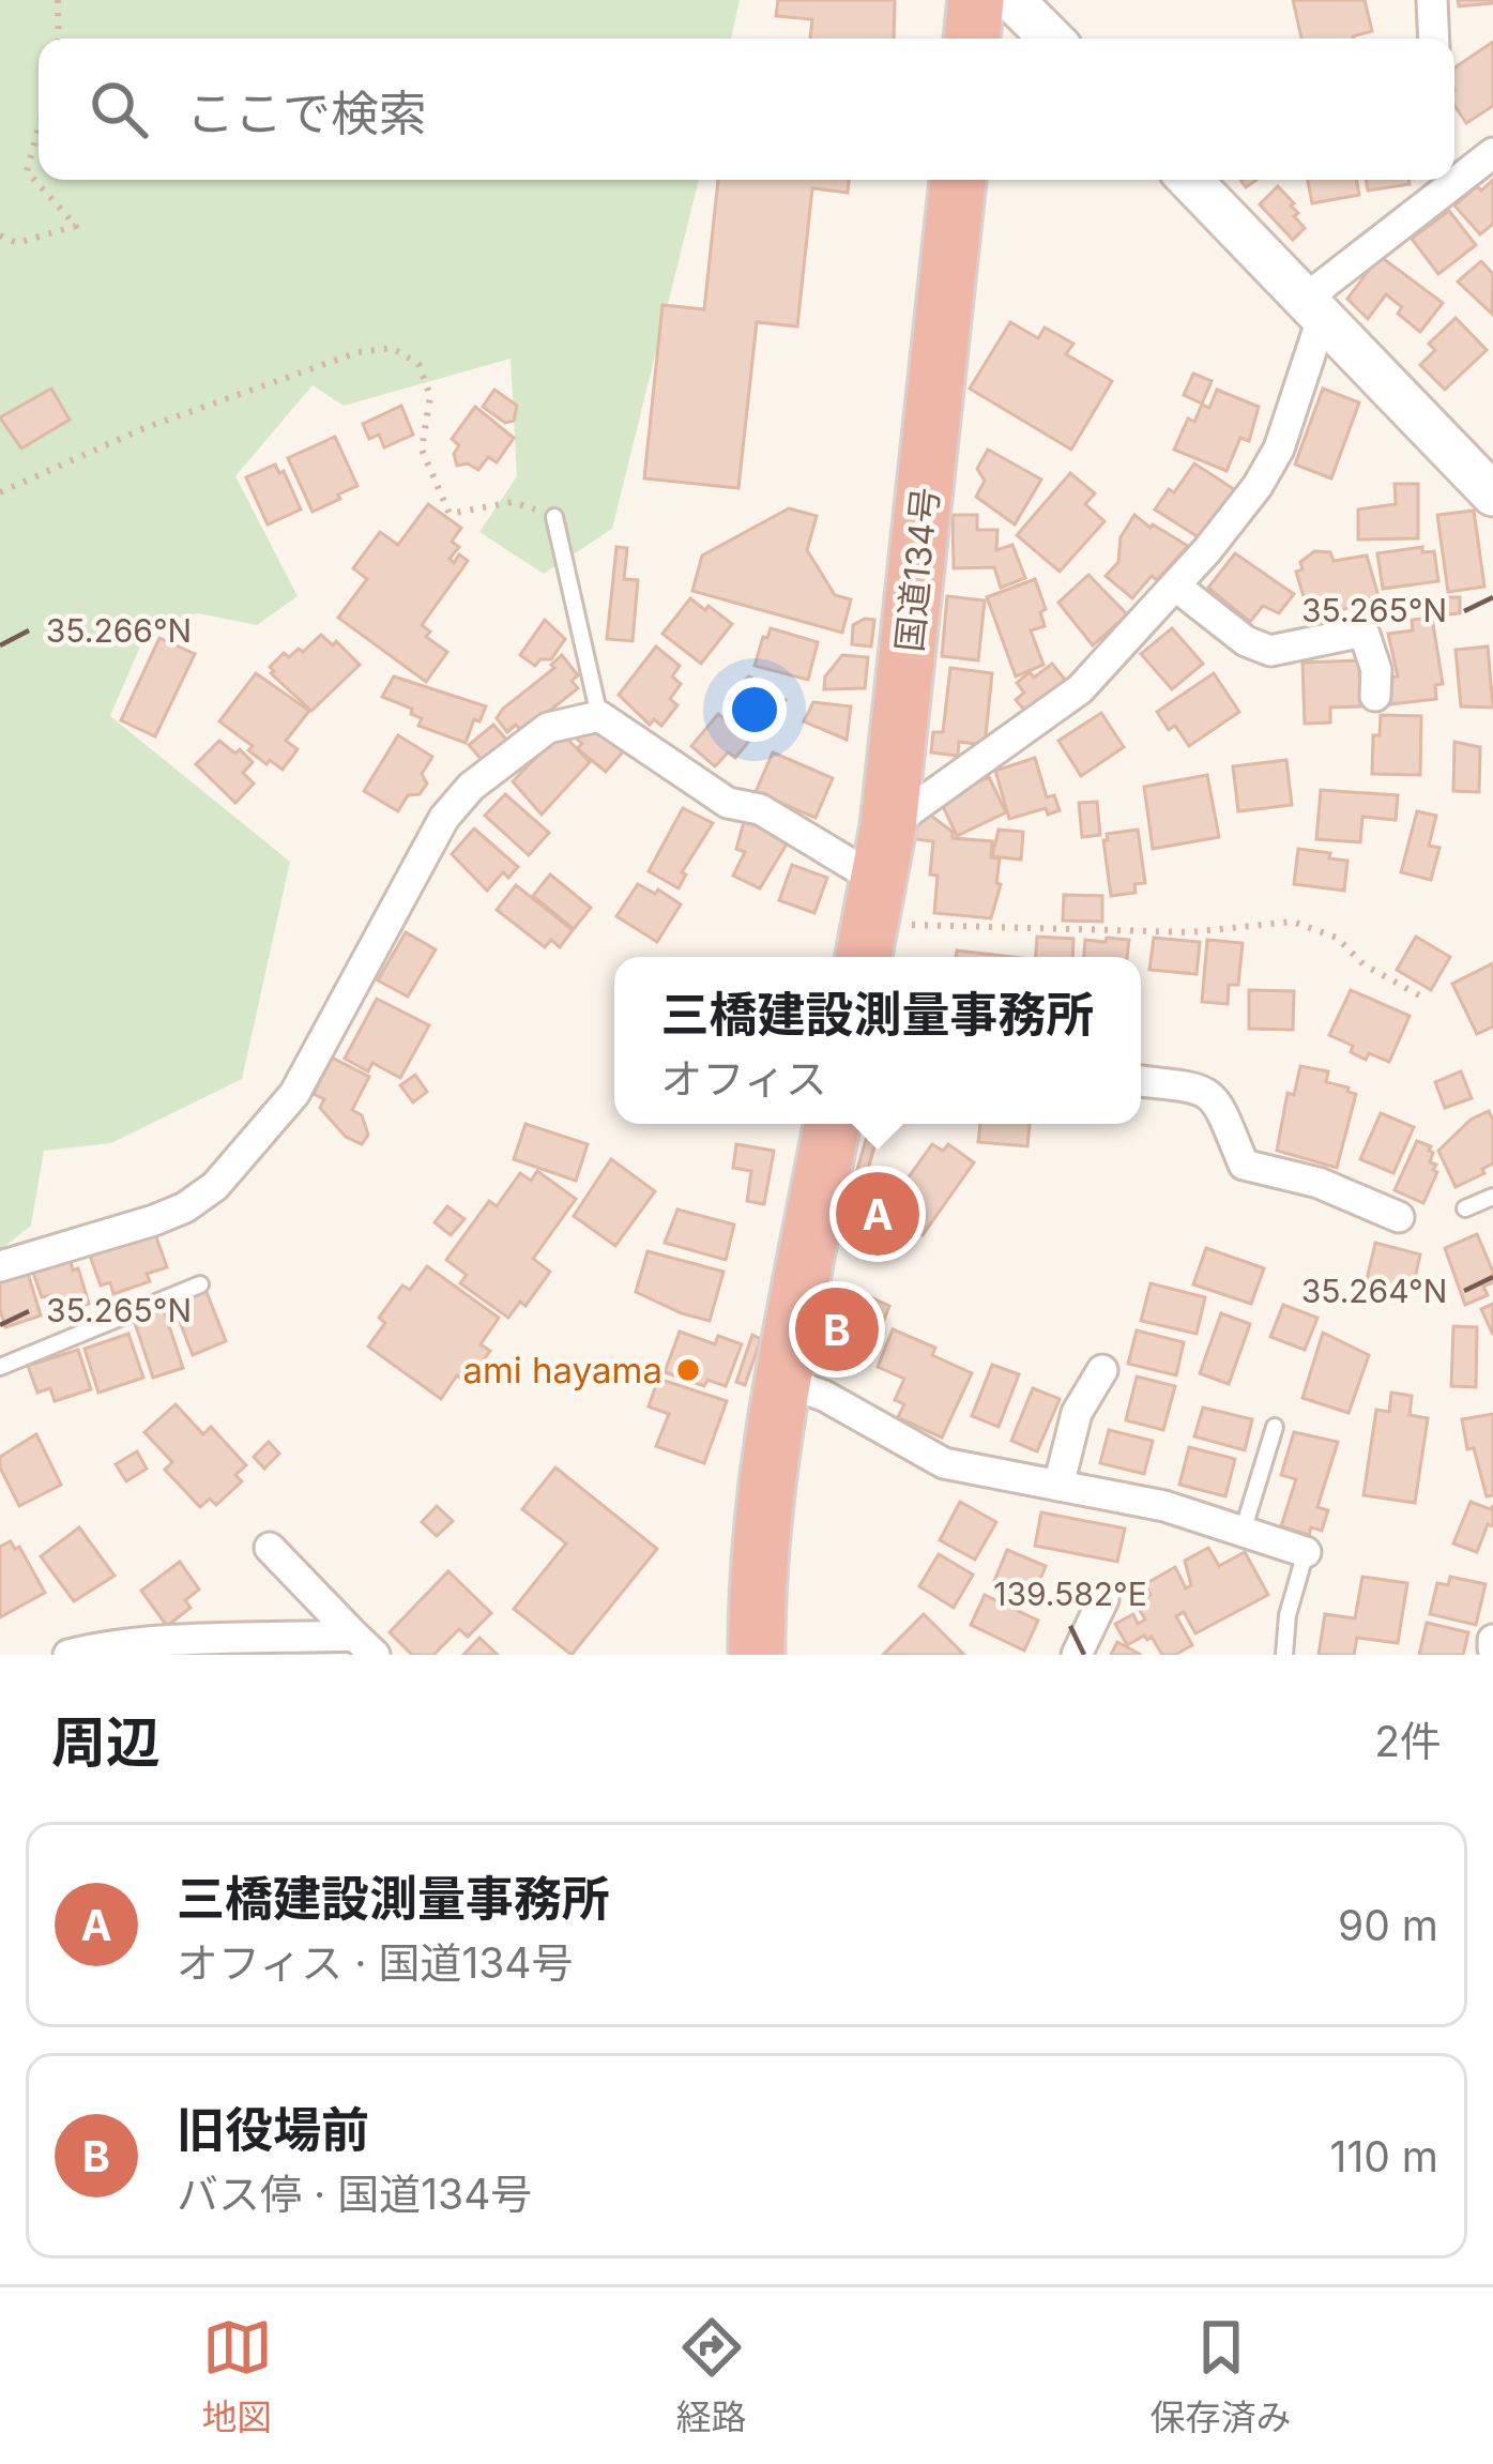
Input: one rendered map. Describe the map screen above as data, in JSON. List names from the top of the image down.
{
  "streets": {
    "highway": ["国道134号"]
  },
  "places": ["ami hayama"],
  "page": {
    "search": "ここで検索",
    "popup": ["三橋建設測量事務所", "オフィス"],
    "pins": ["A", "B"],
    "heading": ["周辺", "2件"],
    "list": [
      {
        "mark": "A",
        "name": "三橋建設測量事務所",
        "note": "オフィス · 国道134号",
        "value": "90 m"
      },
      {
        "mark": "B",
        "name": "旧役場前",
        "note": "バス停 · 国道134号",
        "value": "110 m"
      }
    ],
    "nav": ["地図", "経路", "保存済み"]
  },
  "coordinates": [
    "35.265°N",
    "35.266°N",
    "35.264°N",
    "139.582°E"
  ]
}
